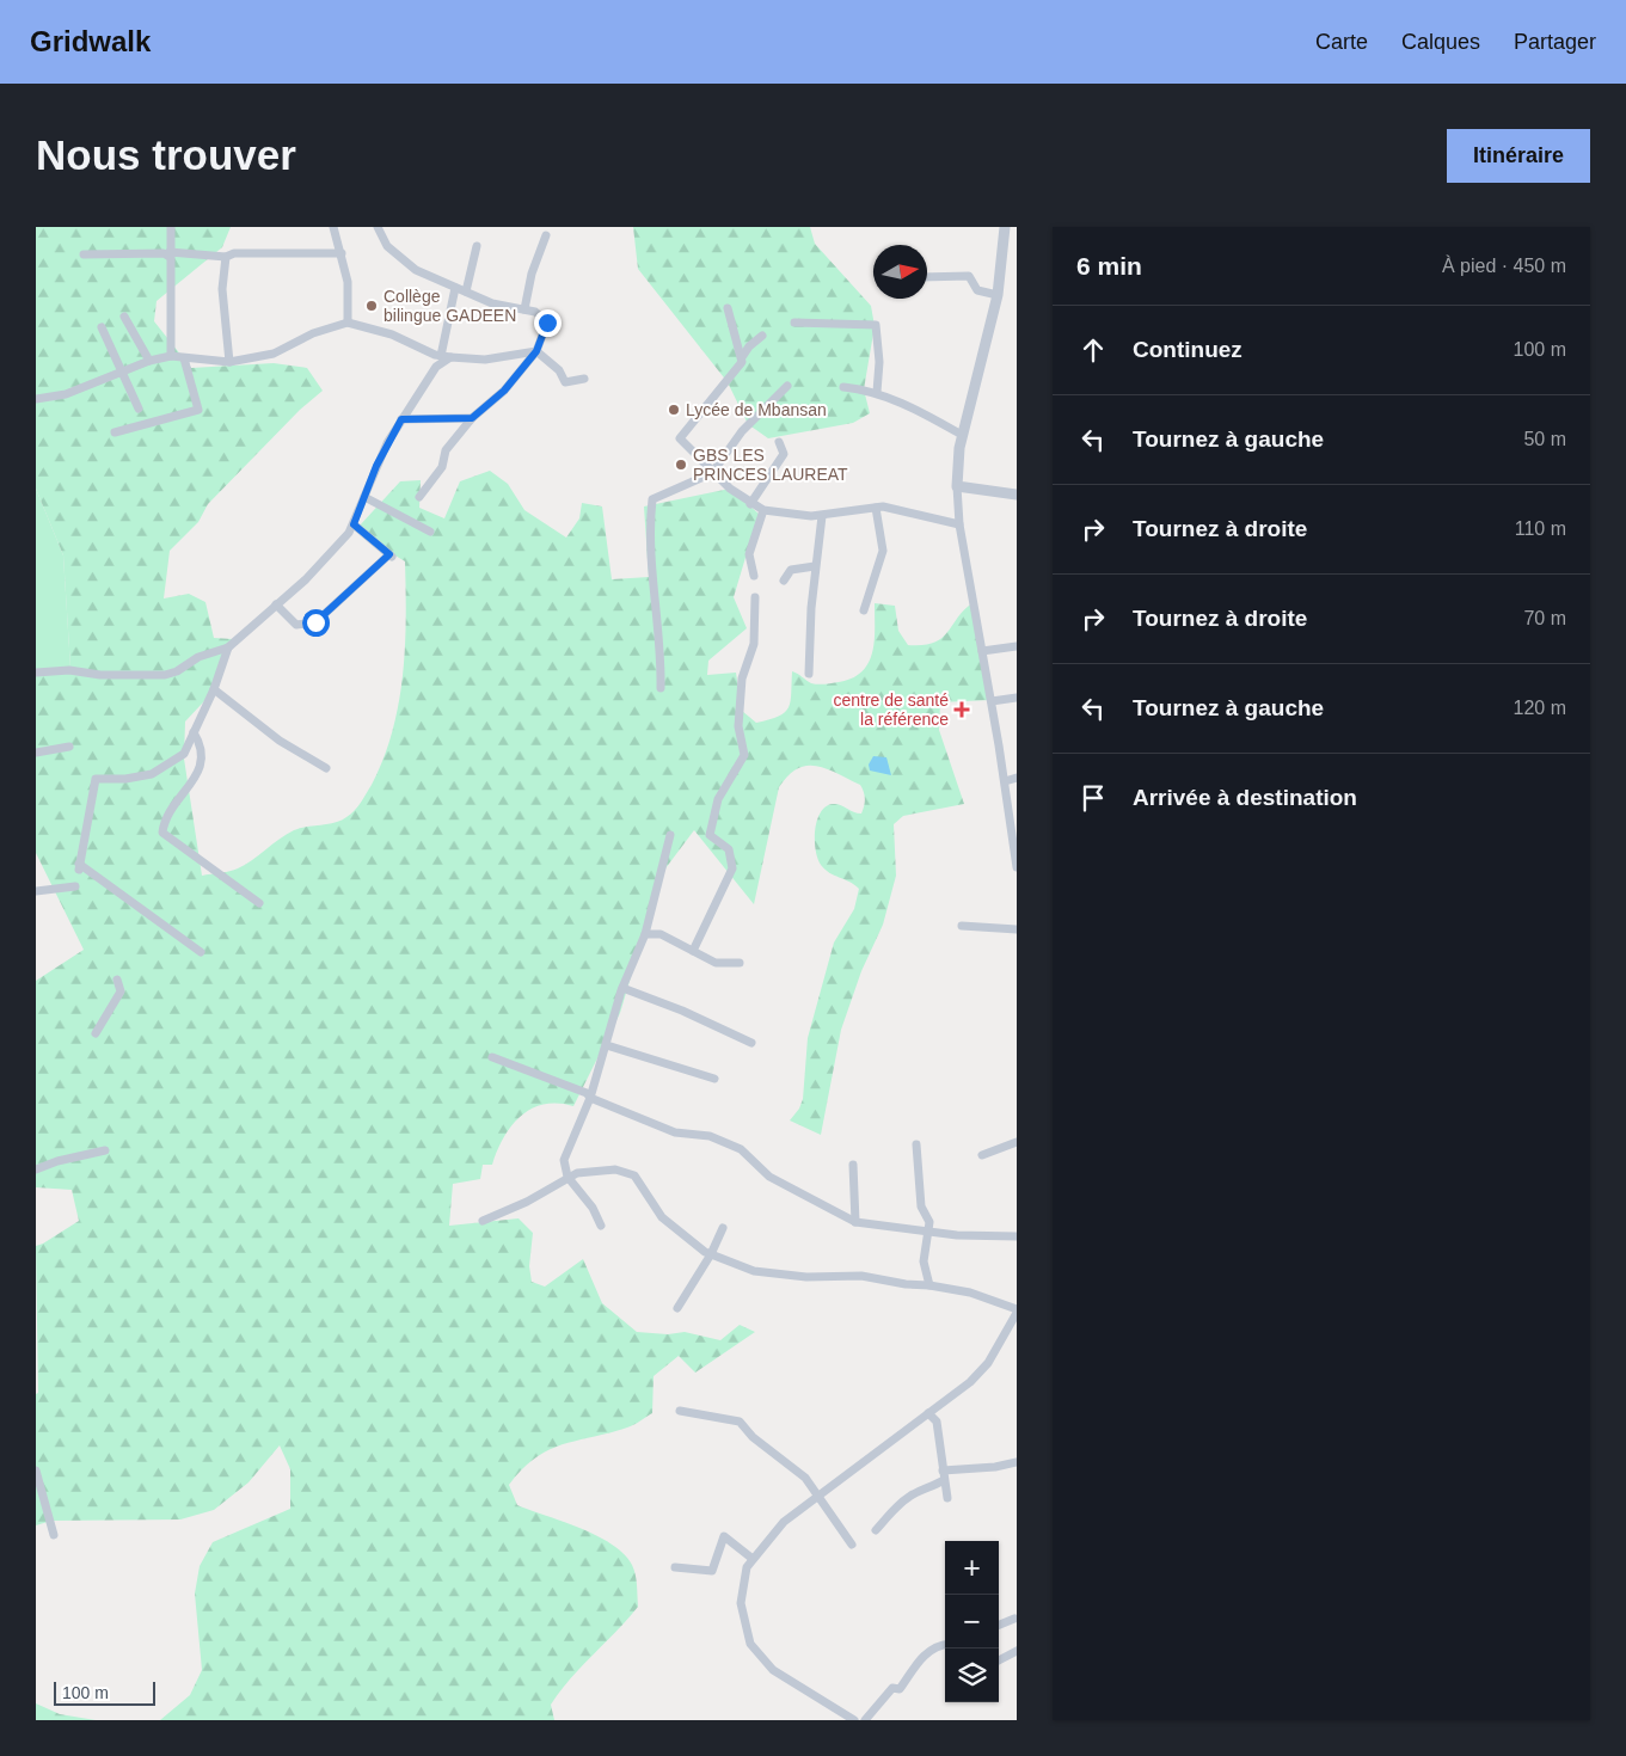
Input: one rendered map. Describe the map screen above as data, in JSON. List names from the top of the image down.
{
  "places": {
    "other": ["Collège bilingue GADEEN", "Lycée de Mbansan", "GBS LES PRINCES LAUREAT"],
    "health": ["centre de santé la référence"]
  },
  "scale_bar": "100 m",
  "north": "right",
  "page": {
    "header": "Gridwalk",
    "nav": ["Carte", "Calques", "Partager"],
    "buttons": "Itinéraire",
    "title": "Nous trouver",
    "heading": ["6 min", "À pied · 450 m"],
    "list": [
      ["Continuez", "100 m"],
      ["Tournez à gauche", "50 m"],
      ["Tournez à droite", "110 m"],
      ["Tournez à droite", "70 m"],
      ["Tournez à gauche", "120 m"],
      "Arrivée à destination"
    ],
    "map_buttons": ["+", "−"],
    "scale": "100 m"
  }
}
